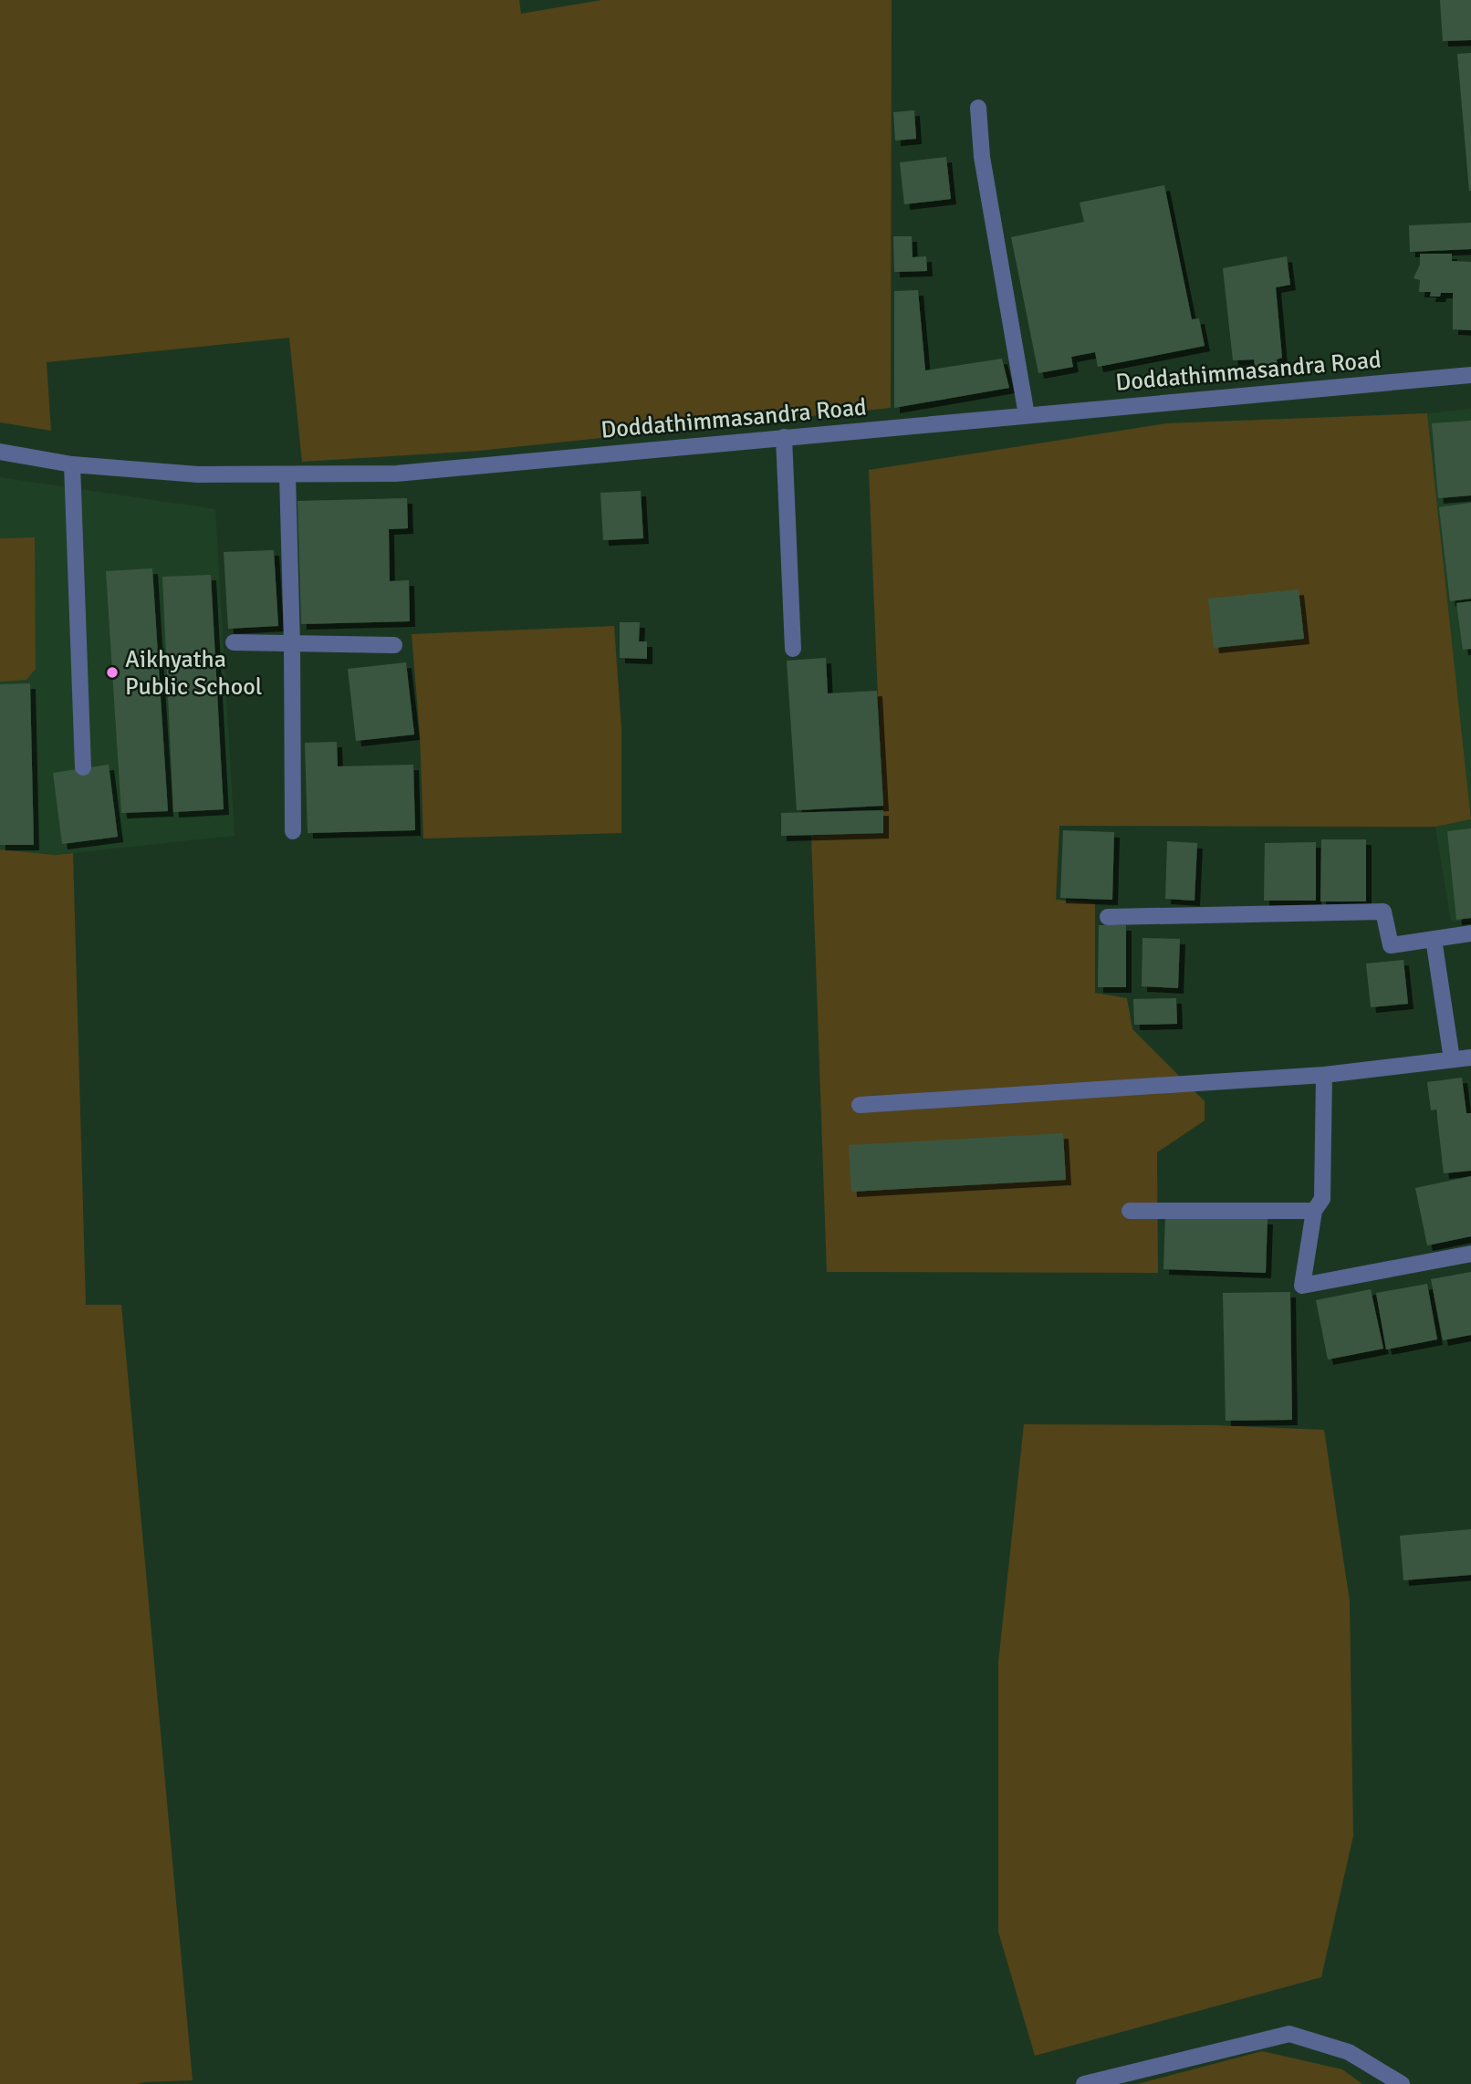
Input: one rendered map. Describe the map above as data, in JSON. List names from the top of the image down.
{
  "streets": {
    "street": ["Doddathimmasandra Road"]
  },
  "places": ["Aikhyatha Public School"]
}
